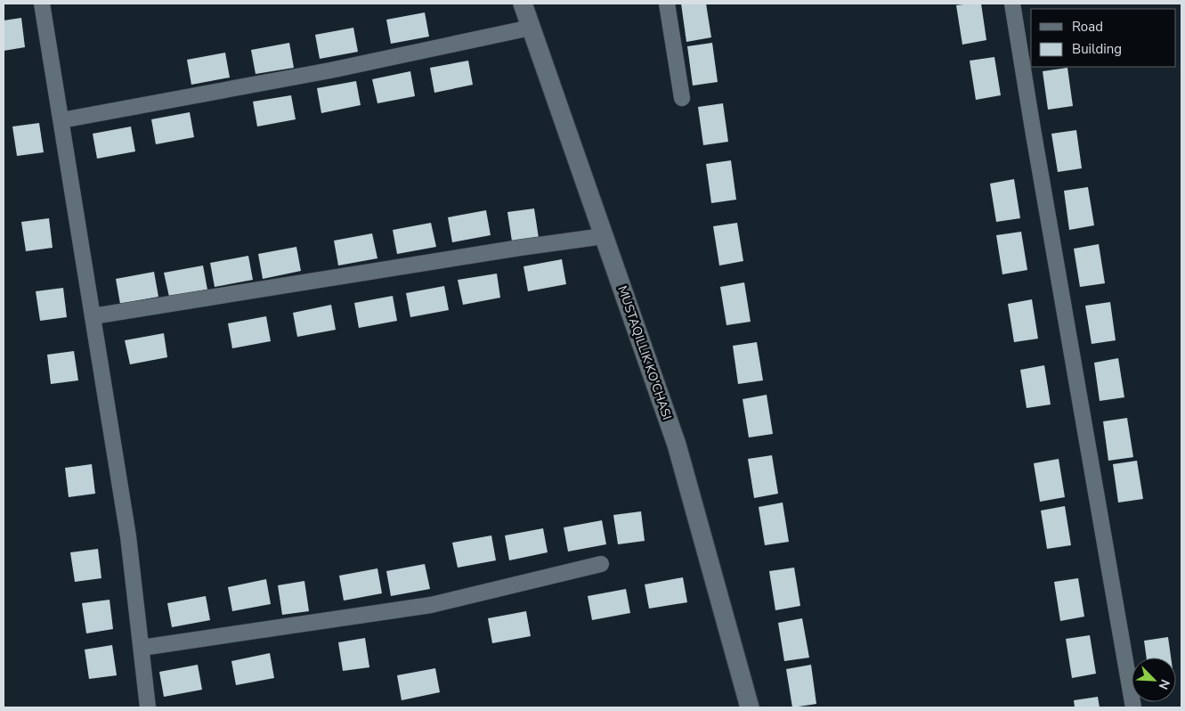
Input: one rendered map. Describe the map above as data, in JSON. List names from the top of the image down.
{
  "streets": {
    "street": ["MUSTAQILLIK KO'CHASI"]
  },
  "legend": ["Road", "Building"],
  "north": "bottom right"
}
